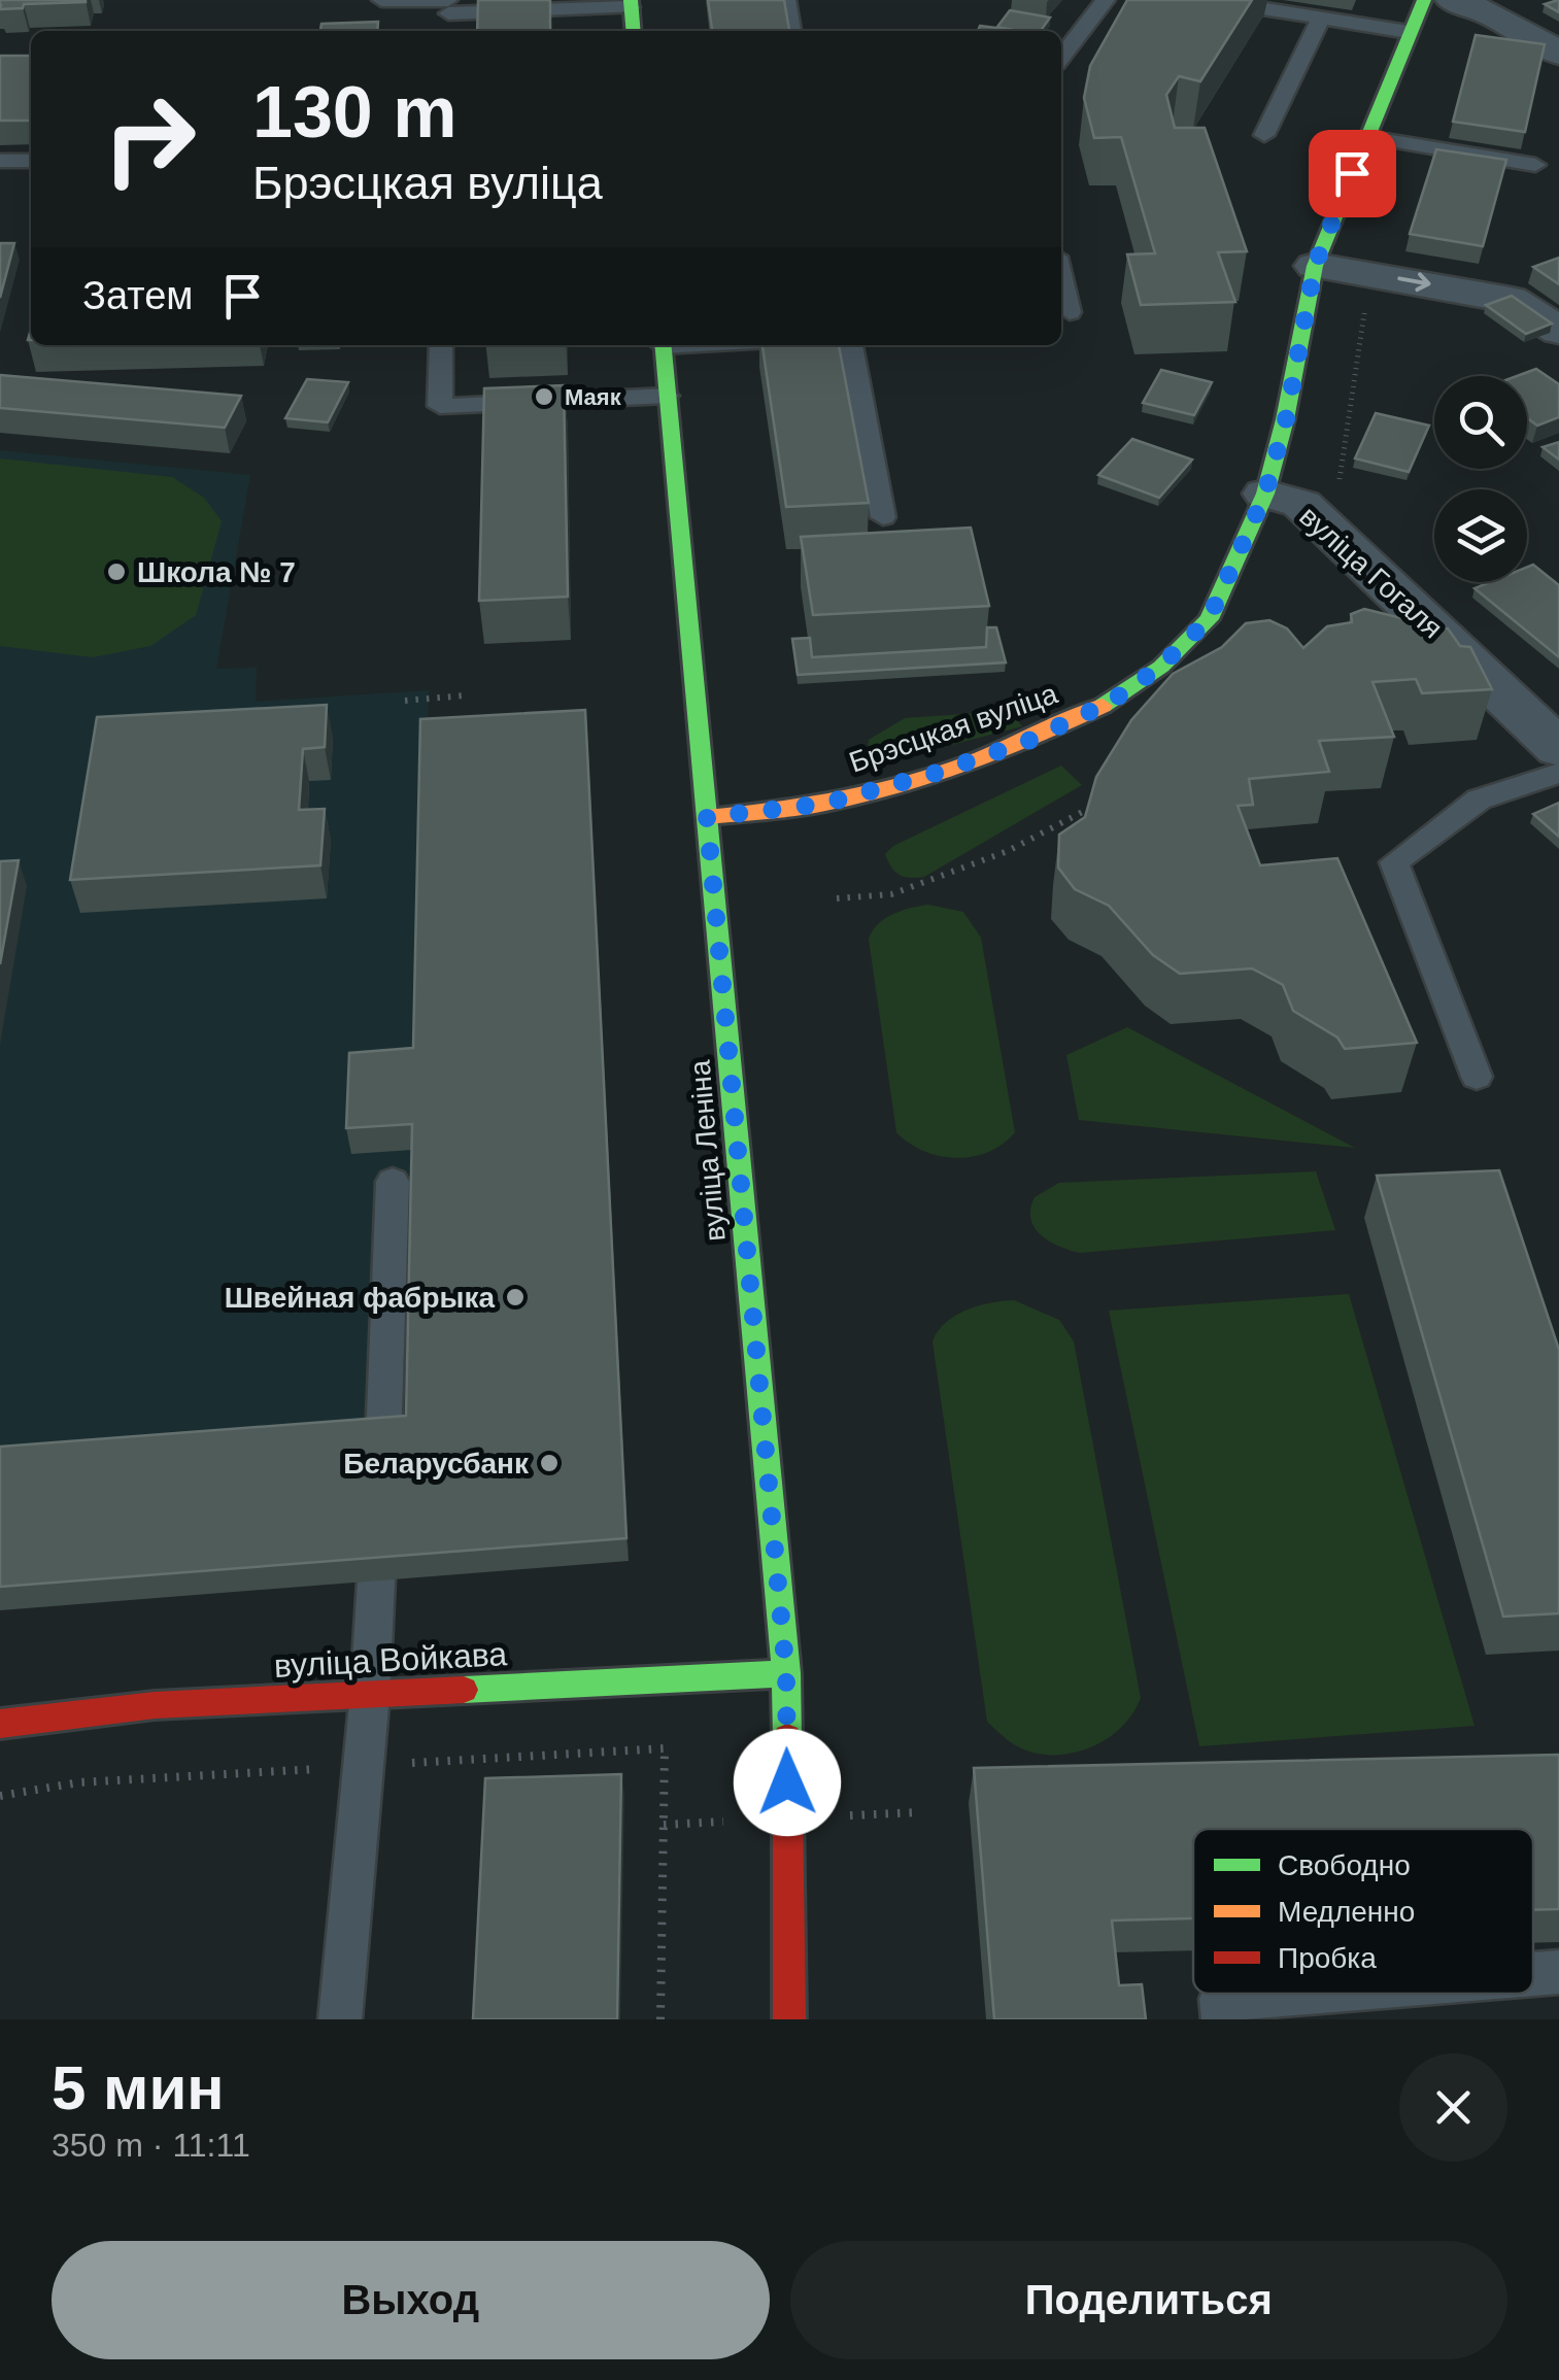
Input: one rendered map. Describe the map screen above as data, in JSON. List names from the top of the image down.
{
  "streets": {
    "main road": ["Брэсцкая вуліца", "вуліца Леніна", "вуліца Войкава"],
    "street": ["вуліца Гогаля"]
  },
  "crossings": [
    ["вуліца Гогаля", "Брэсцкая вуліца"],
    ["Брэсцкая вуліца", "вуліца Леніна"],
    ["вуліца Леніна", "вуліца Войкава"]
  ],
  "places": [
    "Маяк",
    "Школа № 7",
    "Швейная фабрыка",
    "Беларусбанк"
  ],
  "legend": ["Свободно", "Медленно", "Пробка"],
  "page": {
    "turn": ["130 m", "Брэсцкая вуліца"],
    "then": "Затем",
    "heading": ["5 мин", "350 m · 11:11"],
    "buttons": ["Выход", "Поделиться"]
  }
}
